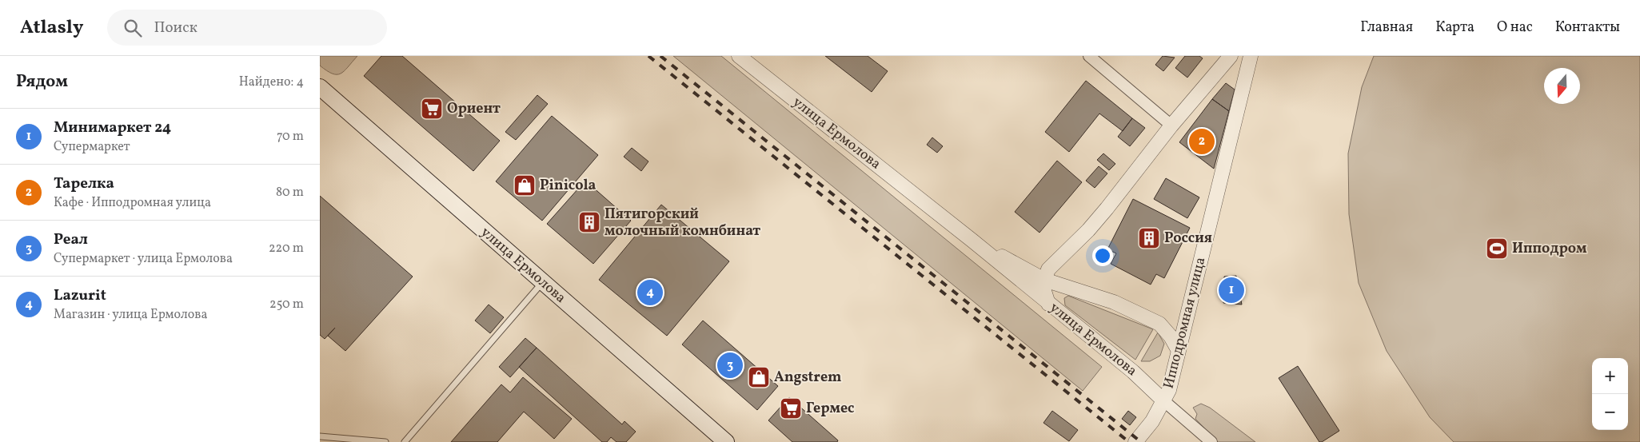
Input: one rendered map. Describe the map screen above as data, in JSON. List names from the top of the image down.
{
  "streets": {
    "main road": ["улица Ермолова"],
    "street": ["Ипподромная улица"]
  },
  "crossings": [
    ["улица Ермолова", "Ипподромная улица"]
  ],
  "places": {
    "supermarket": ["Ориент", "Гермес"],
    "shop": ["Pinicola", "Angstrem"],
    "building": ["Пятигорский молочный комнбинат", "Россия"],
    "sports": ["Ипподpом"]
  },
  "north": "bottom",
  "page": {
    "header": "Atlasly",
    "search": "Поиск",
    "nav": [
      "Главная",
      "Карта",
      "О нас",
      "Контакты"
    ],
    "heading": ["Рядом", "Найдено: 4"],
    "list": [
      {
        "mark": "1",
        "name": "Минимаркет 24",
        "note": "Супермаркет",
        "value": "70 m"
      },
      {
        "mark": "2",
        "name": "Тарелка",
        "note": "Кафе · Ипподромная улица",
        "value": "80 m"
      },
      {
        "mark": "3",
        "name": "Реал",
        "note": "Супермаркет · улица Ермолова",
        "value": "220 m"
      },
      {
        "mark": "4",
        "name": "Lazurit",
        "note": "Магазин · улица Ермолова",
        "value": "250 m"
      }
    ],
    "pins": [
      "2",
      "1",
      "4",
      "3"
    ],
    "map_buttons": ["+", "−"]
  }
}
